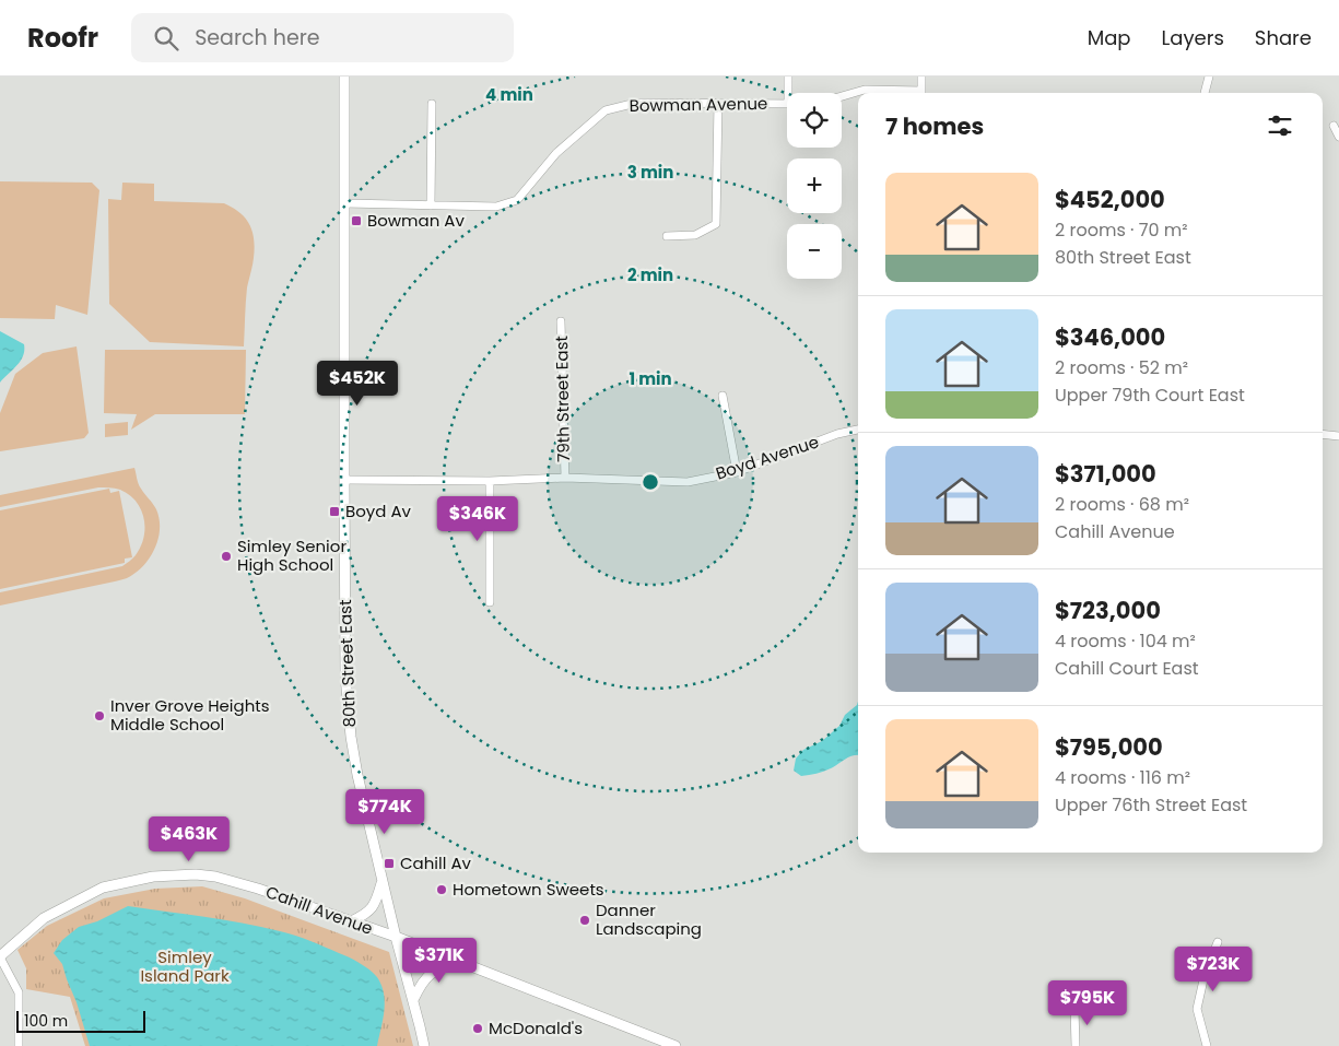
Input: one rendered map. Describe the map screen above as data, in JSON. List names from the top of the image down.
{
  "streets": {
    "street": [
      "Bowman Avenue",
      "79th Street East",
      "Boyd Avenue",
      "80th Street East",
      "Cahill Avenue"
    ]
  },
  "crossings": [
    ["Bowman Avenue", "80th Street East"],
    ["79th Street East", "Boyd Avenue"],
    ["Boyd Avenue", "80th Street East"],
    ["80th Street East", "Cahill Avenue"]
  ],
  "parks": ["Simley Island Park"],
  "places": {
    "transit": ["Bowman Av", "Boyd Av", "Cahill Av"],
    "other": [
      "Simley Senior High School",
      "Inver Grove Heights Middle School",
      "Hometown Sweets",
      "Danner Landscaping",
      "McDonald's"
    ]
  },
  "scale_bar": "100 m",
  "page": {
    "header": "Roofr",
    "search": "Search here",
    "nav": ["Map", "Layers", "Share"],
    "map_buttons": ["+", "−"],
    "heading": "7 homes",
    "list": [
      {
        "name": "$452,000",
        "note": "2 rooms · 70 m² · 80th Street East"
      },
      {
        "name": "$346,000",
        "note": "2 rooms · 52 m² · Upper 79th Court East"
      },
      {
        "name": "$371,000",
        "note": "2 rooms · 68 m² · Cahill Avenue"
      },
      {
        "name": "$723,000",
        "note": "4 rooms · 104 m² · Cahill Court East"
      },
      {
        "name": "$795,000",
        "note": "4 rooms · 116 m² · Upper 76th Street East"
      }
    ],
    "price": [
      "$452K",
      "$346K",
      "$774K",
      "$463K",
      "$371K",
      "$723K",
      "$795K"
    ],
    "scale": "100 m"
  },
  "rings": [
    "4 min",
    "3 min",
    "2 min",
    "1 min"
  ]
}
